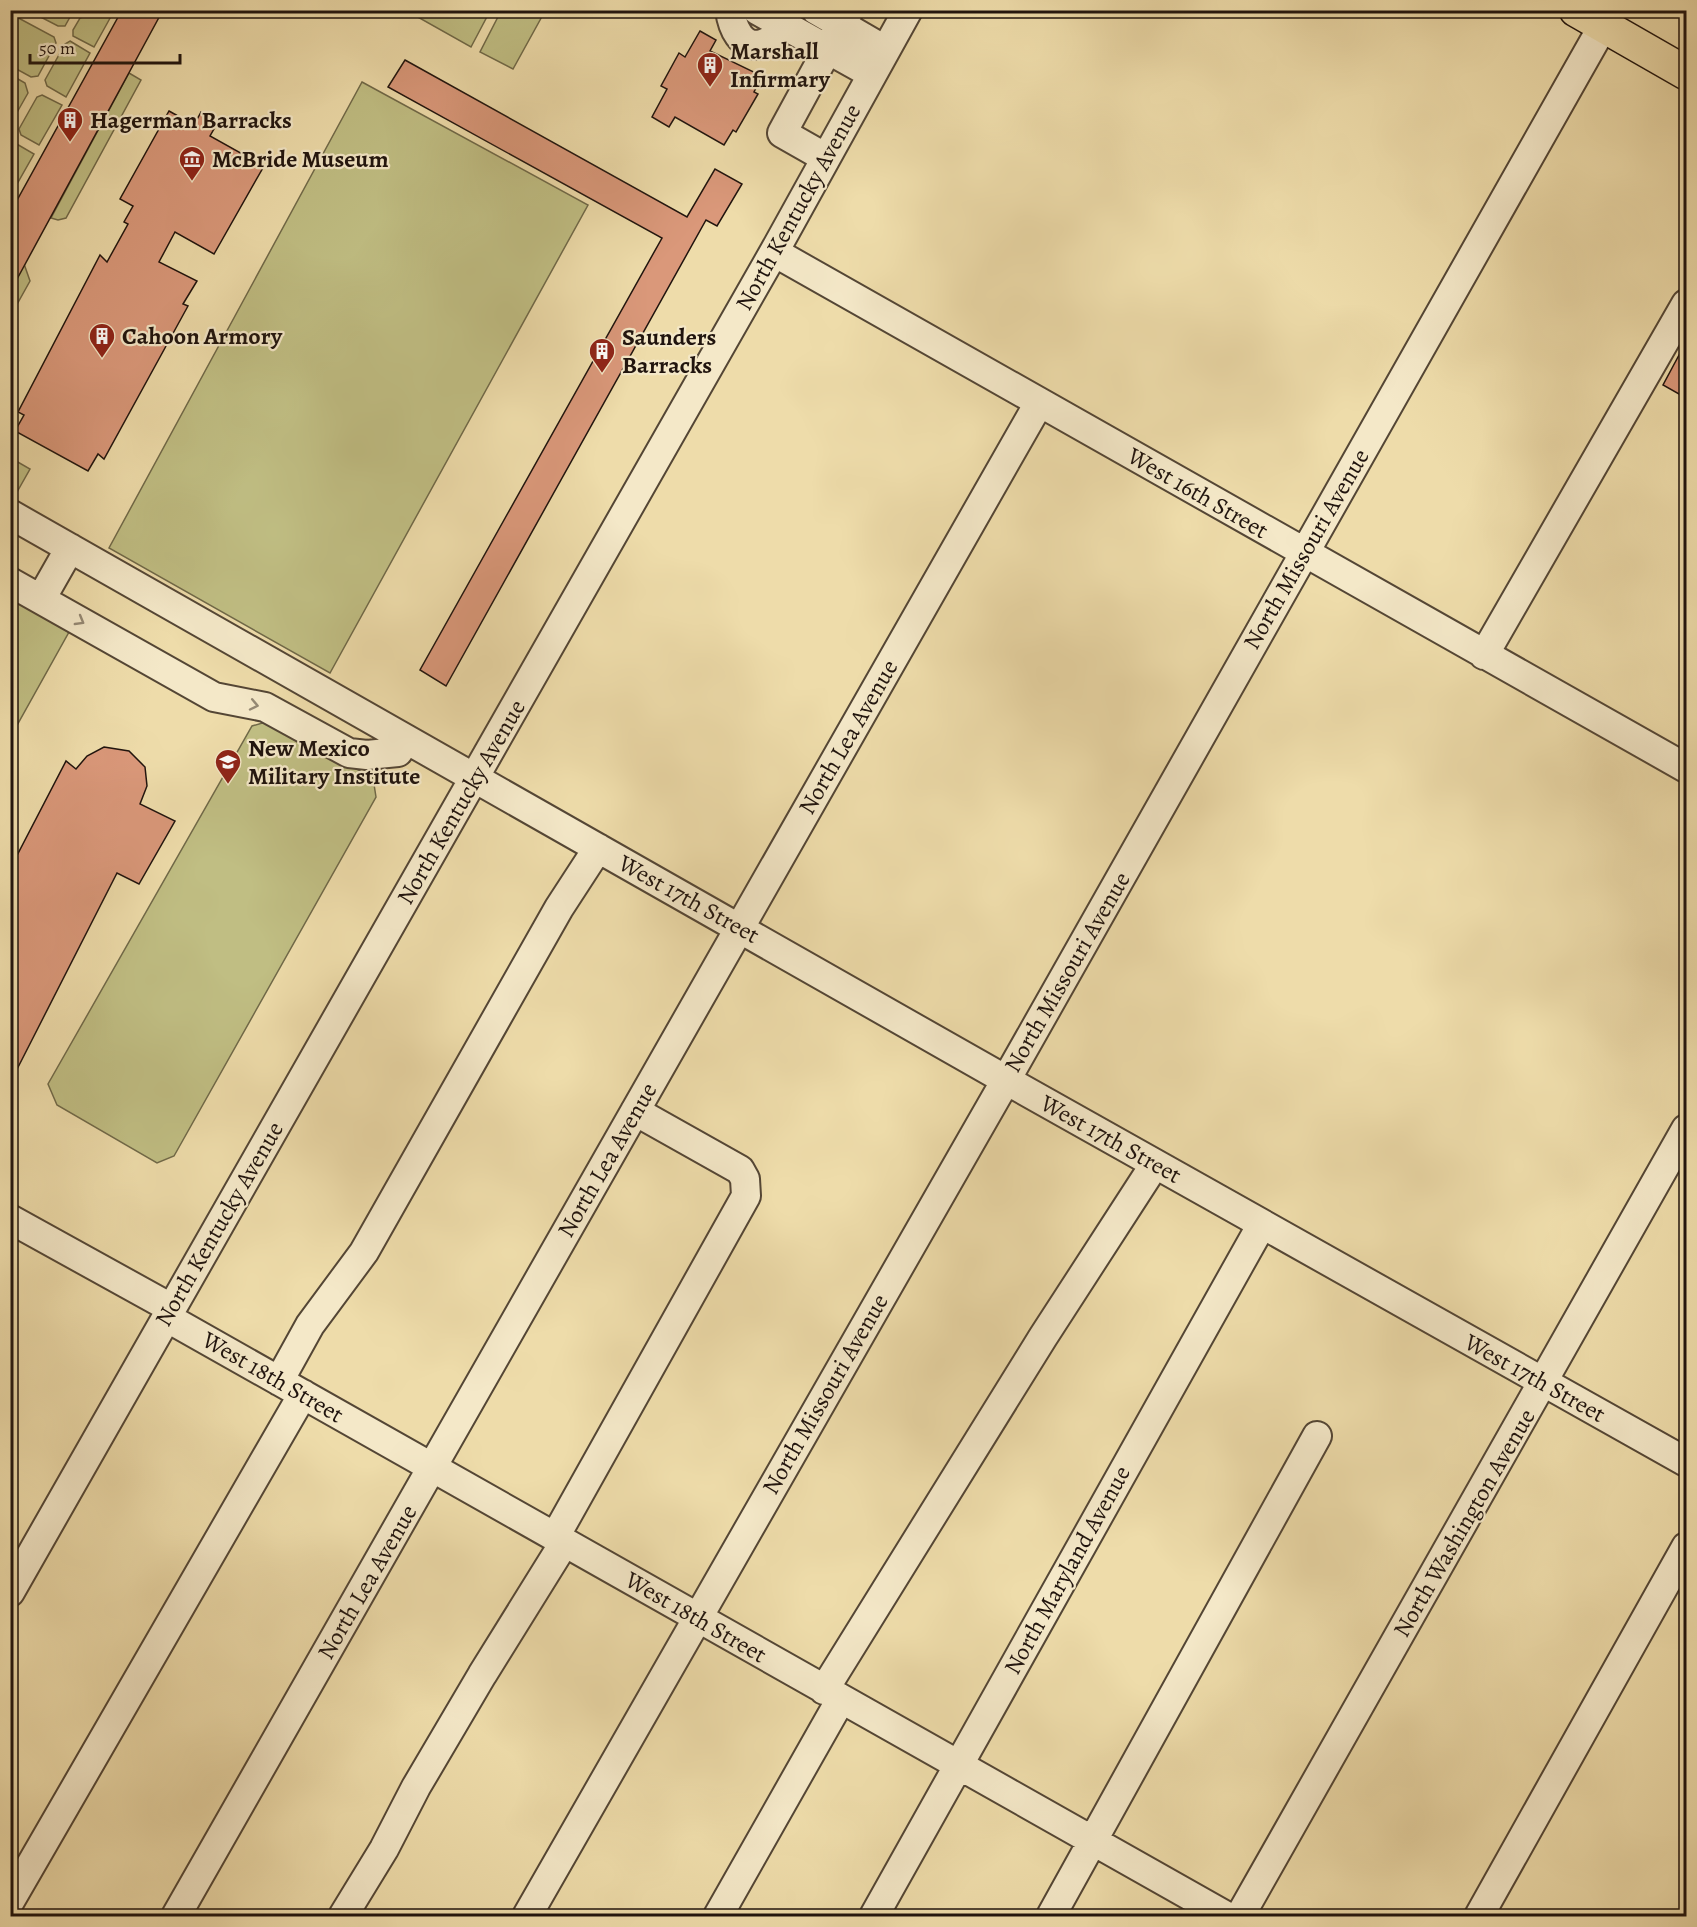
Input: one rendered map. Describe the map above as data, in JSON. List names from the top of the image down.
{
  "streets": {
    "street": [
      "North Kentucky Avenue",
      "West 16th Street",
      "North Missouri Avenue",
      "North Lea Avenue",
      "West 17th Street",
      "West 18th Street",
      "North Washington Avenue",
      "North Maryland Avenue"
    ]
  },
  "crossings": [
    ["North Kentucky Avenue", "West 16th Street"],
    ["North Kentucky Avenue", "West 17th Street"],
    ["North Kentucky Avenue", "West 18th Street"],
    ["West 16th Street", "North Missouri Avenue"],
    ["West 16th Street", "North Lea Avenue"],
    ["North Missouri Avenue", "West 17th Street"],
    ["North Missouri Avenue", "West 18th Street"],
    ["North Lea Avenue", "West 17th Street"],
    ["North Lea Avenue", "West 18th Street"],
    ["West 17th Street", "North Washington Avenue"],
    ["West 17th Street", "North Maryland Avenue"],
    ["West 18th Street", "North Washington Avenue"],
    ["West 18th Street", "North Maryland Avenue"]
  ],
  "places": {
    "building": [
      "Marshall Infirmary",
      "Hagerman Barracks",
      "Cahoon Armory",
      "Saunders Barracks"
    ],
    "museum": ["McBride Museum"],
    "school or university": ["New Mexico Military Institute"]
  },
  "scale_bar": "50 m"
}
